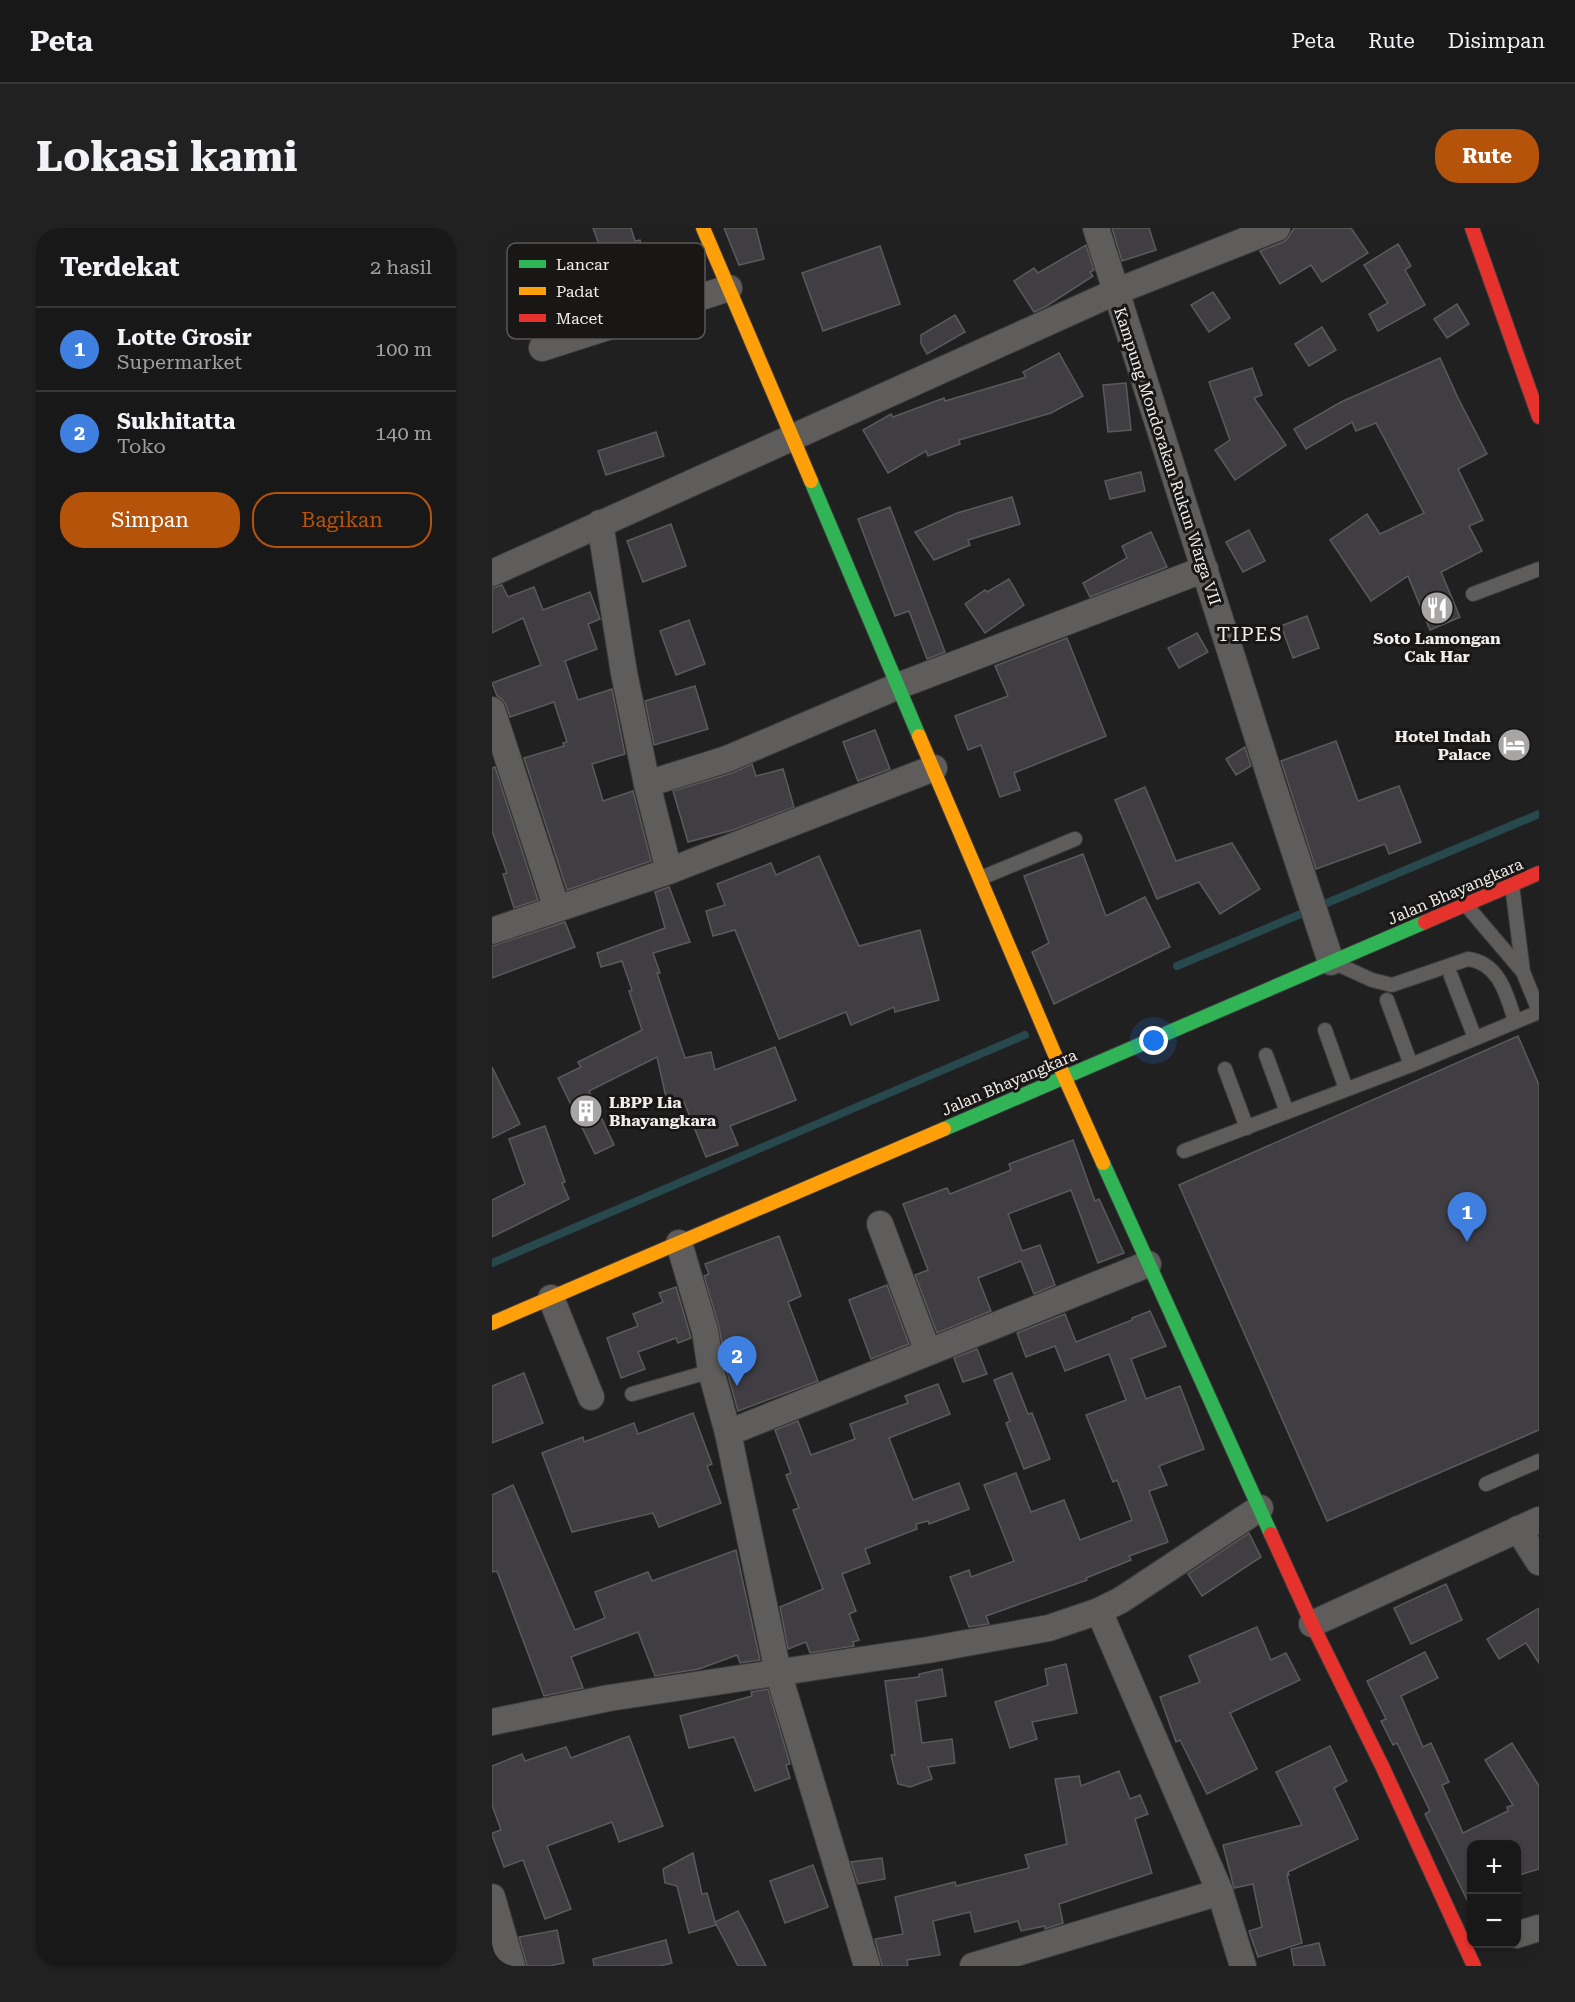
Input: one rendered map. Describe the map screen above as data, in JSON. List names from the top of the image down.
{
  "streets": {
    "street": ["Kampung Mondorakan Rukun Warga VII", "Jalan Bhayangkara"]
  },
  "crossings": [
    ["Kampung Mondorakan Rukun Warga VII", "Jalan Bhayangkara"]
  ],
  "districts": ["TIPES"],
  "places": {
    "restaurant": ["Soto Lamongan Cak Har"],
    "hotel": ["Hotel Indah Palace"],
    "building": ["LBPP Lia Bhayangkara"]
  },
  "legend": ["Lancar", "Padat", "Macet"],
  "page": {
    "header": "Peta",
    "nav": ["Peta", "Rute", "Disimpan"],
    "buttons": [
      "Rute",
      ["Simpan", "Bagikan"]
    ],
    "title": "Lokasi kami",
    "heading": ["Terdekat", "2 hasil"],
    "list": [
      {
        "mark": "1",
        "name": "Lotte Grosir",
        "note": "Supermarket",
        "value": "100 m"
      },
      {
        "mark": "2",
        "name": "Sukhitatta",
        "note": "Toko",
        "value": "140 m"
      }
    ],
    "pins": ["1", "2"],
    "map_buttons": ["+", "−"]
  }
}
